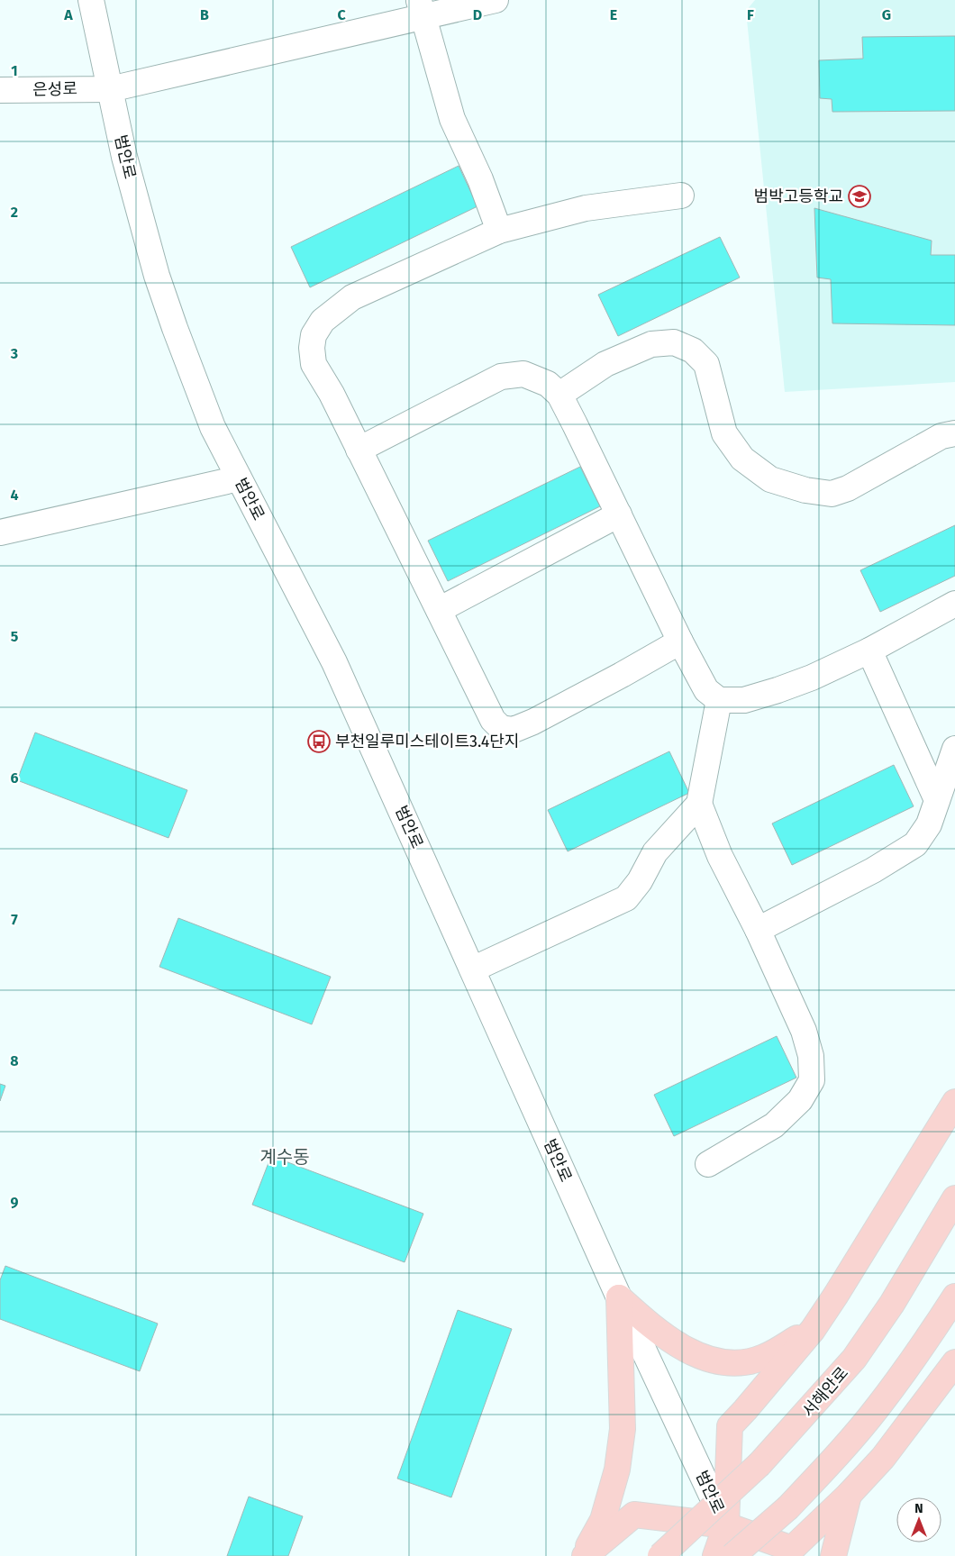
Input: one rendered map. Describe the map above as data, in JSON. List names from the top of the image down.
{
  "streets": {
    "main road": ["서해안로"],
    "street": ["은성로", "범안로"]
  },
  "crossings": [
    ["은성로", "범안로"]
  ],
  "districts": ["계수동"],
  "places": {
    "school or university": ["범박고등학교"],
    "bus stop": ["부천일루미스테이트3.4단지"]
  },
  "north": "top",
  "grid": {
    "columns": [
      "A",
      "B",
      "C",
      "D",
      "E",
      "F",
      "G"
    ],
    "rows": [
      "1",
      "2",
      "3",
      "4",
      "5",
      "6",
      "7",
      "8",
      "9"
    ]
  }
}
